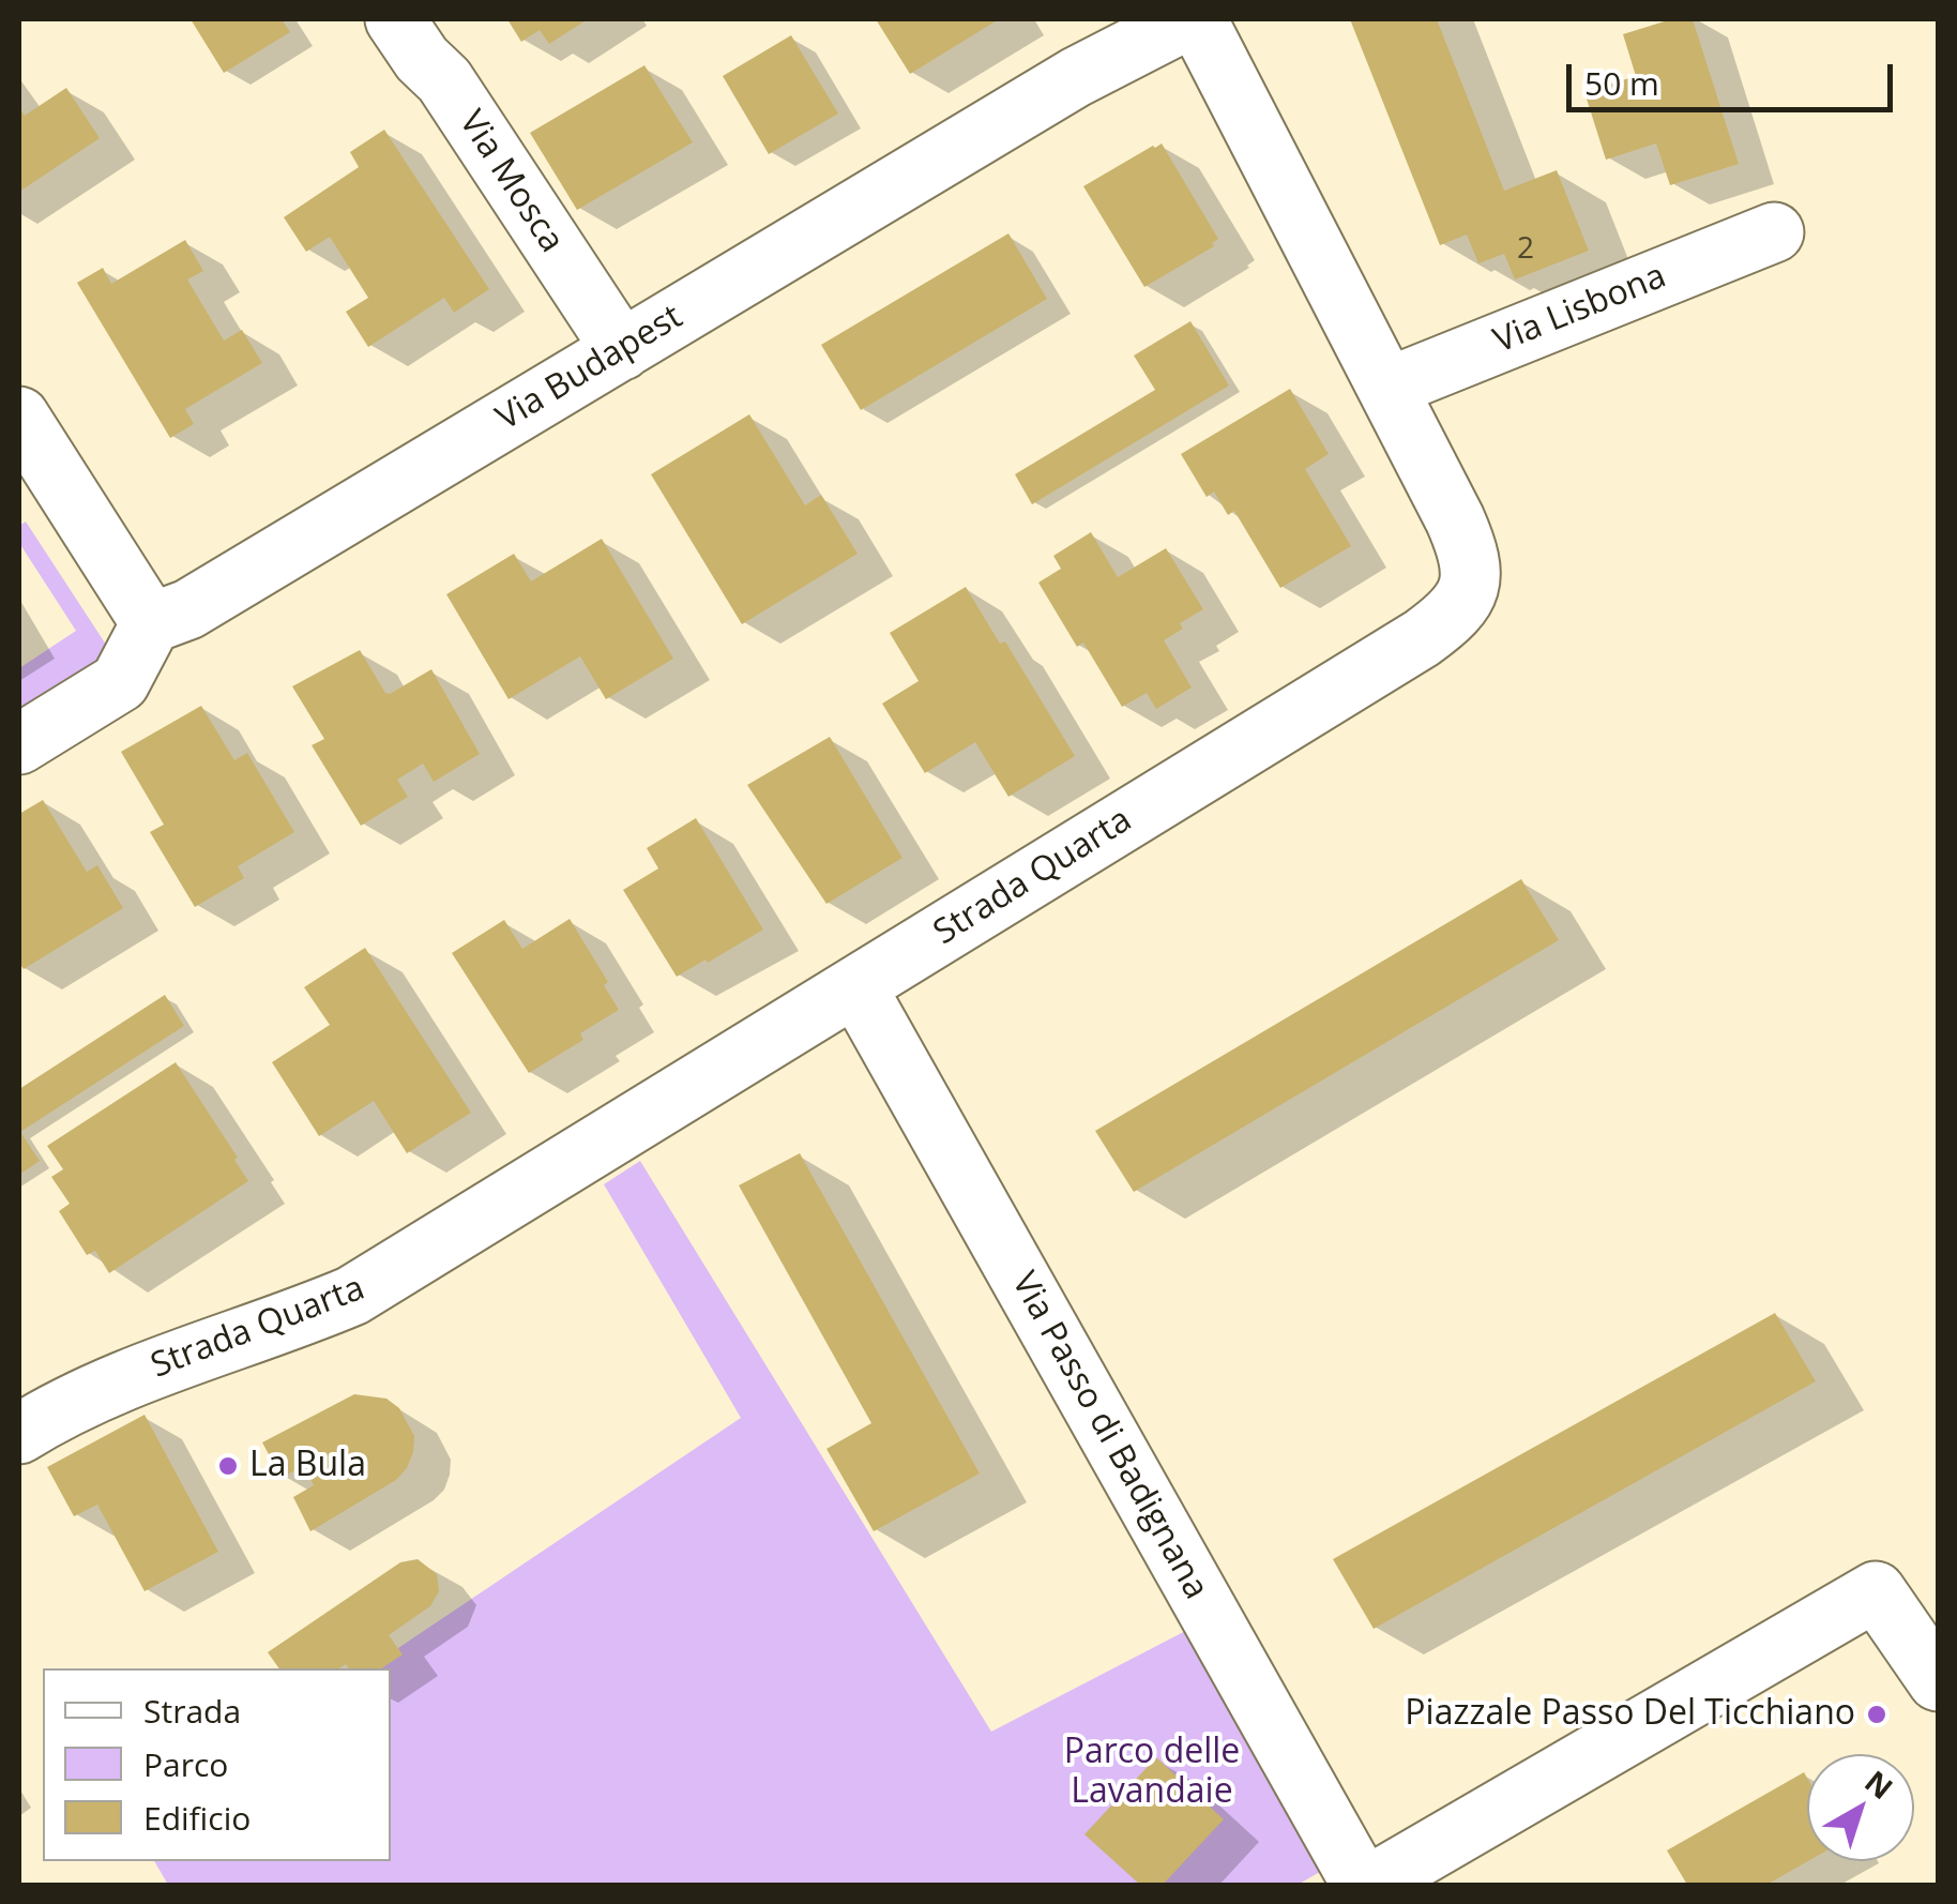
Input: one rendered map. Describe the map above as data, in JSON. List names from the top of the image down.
{
  "streets": {
    "street": [
      "Via Mosca",
      "Via Lisbona",
      "Via Budapest",
      "Strada Quarta",
      "Via Passo di Badignana"
    ]
  },
  "crossings": [
    ["Via Mosca", "Via Budapest"],
    ["Via Lisbona", "Strada Quarta"],
    ["Strada Quarta", "Via Passo di Badignana"]
  ],
  "parks": ["Parco delle Lavandaie"],
  "places": ["La Bula", "Piazzale Passo Del Ticchiano"],
  "house_numbers": ["2"],
  "legend": ["Strada", "Parco", "Edificio"],
  "scale_bar": "50 m",
  "north": "top right"
}
